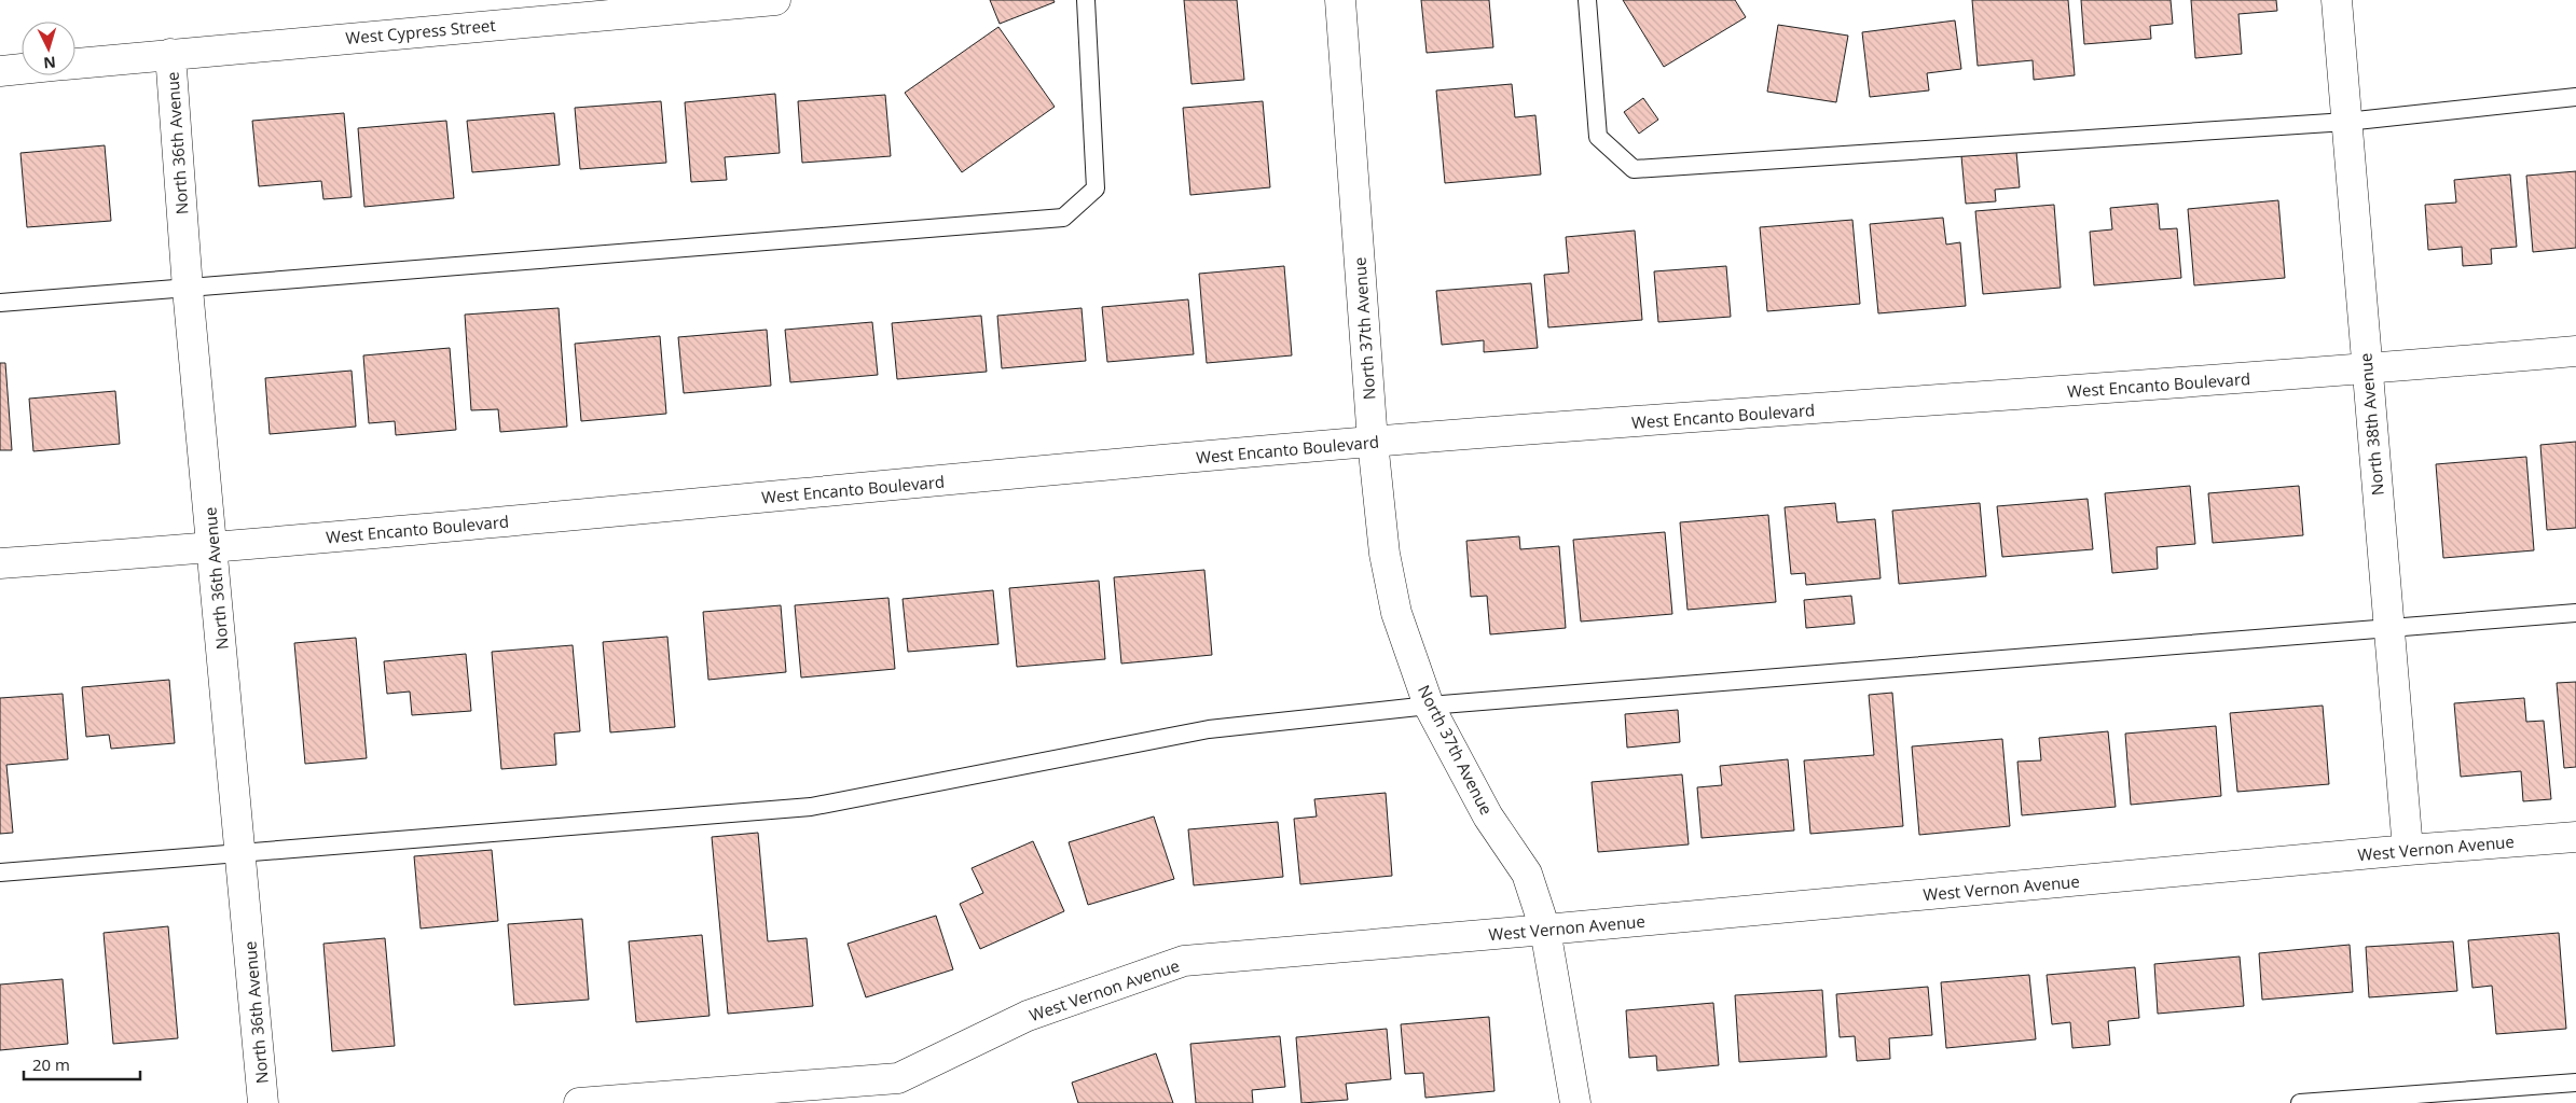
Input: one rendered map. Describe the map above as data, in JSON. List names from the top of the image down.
{
  "streets": {
    "street": [
      "West Cypress Street",
      "North 36th Avenue",
      "North 37th Avenue",
      "West Encanto Boulevard",
      "North 38th Avenue",
      "West Vernon Avenue"
    ]
  },
  "crossings": [
    ["West Cypress Street", "North 36th Avenue"],
    ["North 36th Avenue", "West Encanto Boulevard"],
    ["North 37th Avenue", "West Encanto Boulevard"],
    ["North 37th Avenue", "West Vernon Avenue"],
    ["West Encanto Boulevard", "North 38th Avenue"],
    ["North 38th Avenue", "West Vernon Avenue"]
  ],
  "scale_bar": "20 m",
  "north": "bottom"
}
